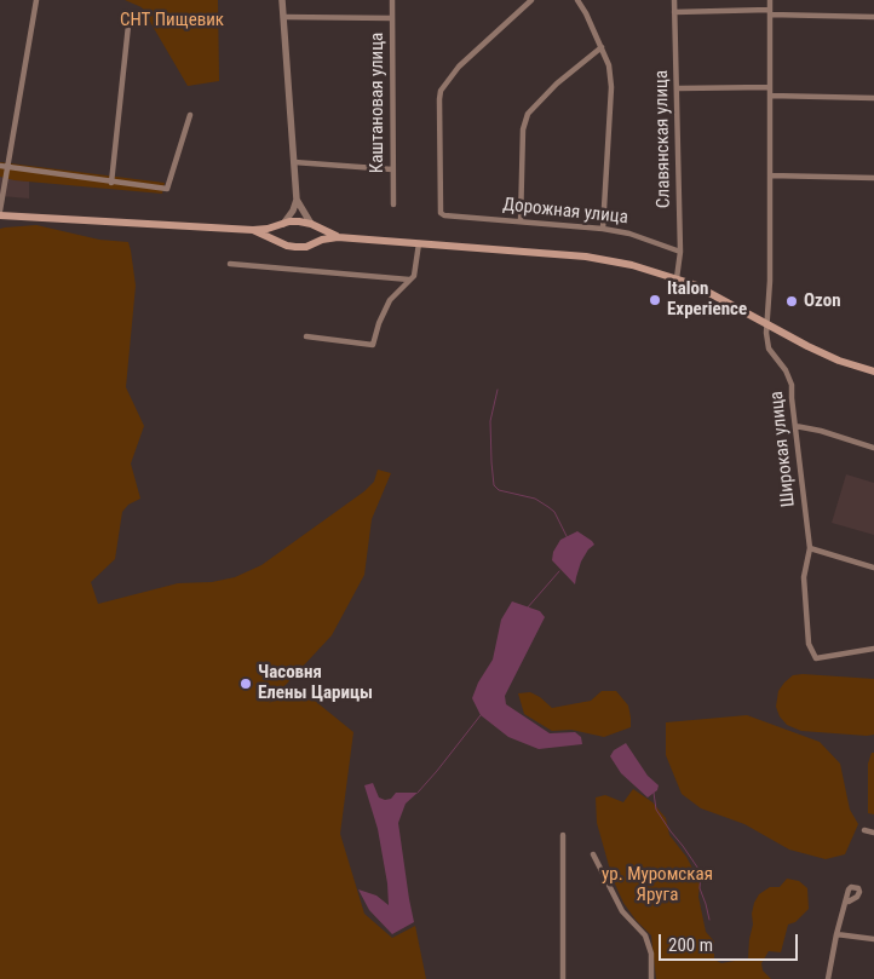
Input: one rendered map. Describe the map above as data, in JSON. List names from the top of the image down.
{
  "streets": {
    "street": [
      "Каштановая улица",
      "Славянская улица",
      "Дорожная улица",
      "Широкая улица"
    ]
  },
  "crossings": [
    ["Славянская улица", "Дорожная улица"]
  ],
  "parks": ["СНТ Пищевик", "ур. Муромская Яруга"],
  "places": ["Italon Experience", "Ozon", "Часовня Елены Царицы"],
  "scale_bar": "200 m"
}
